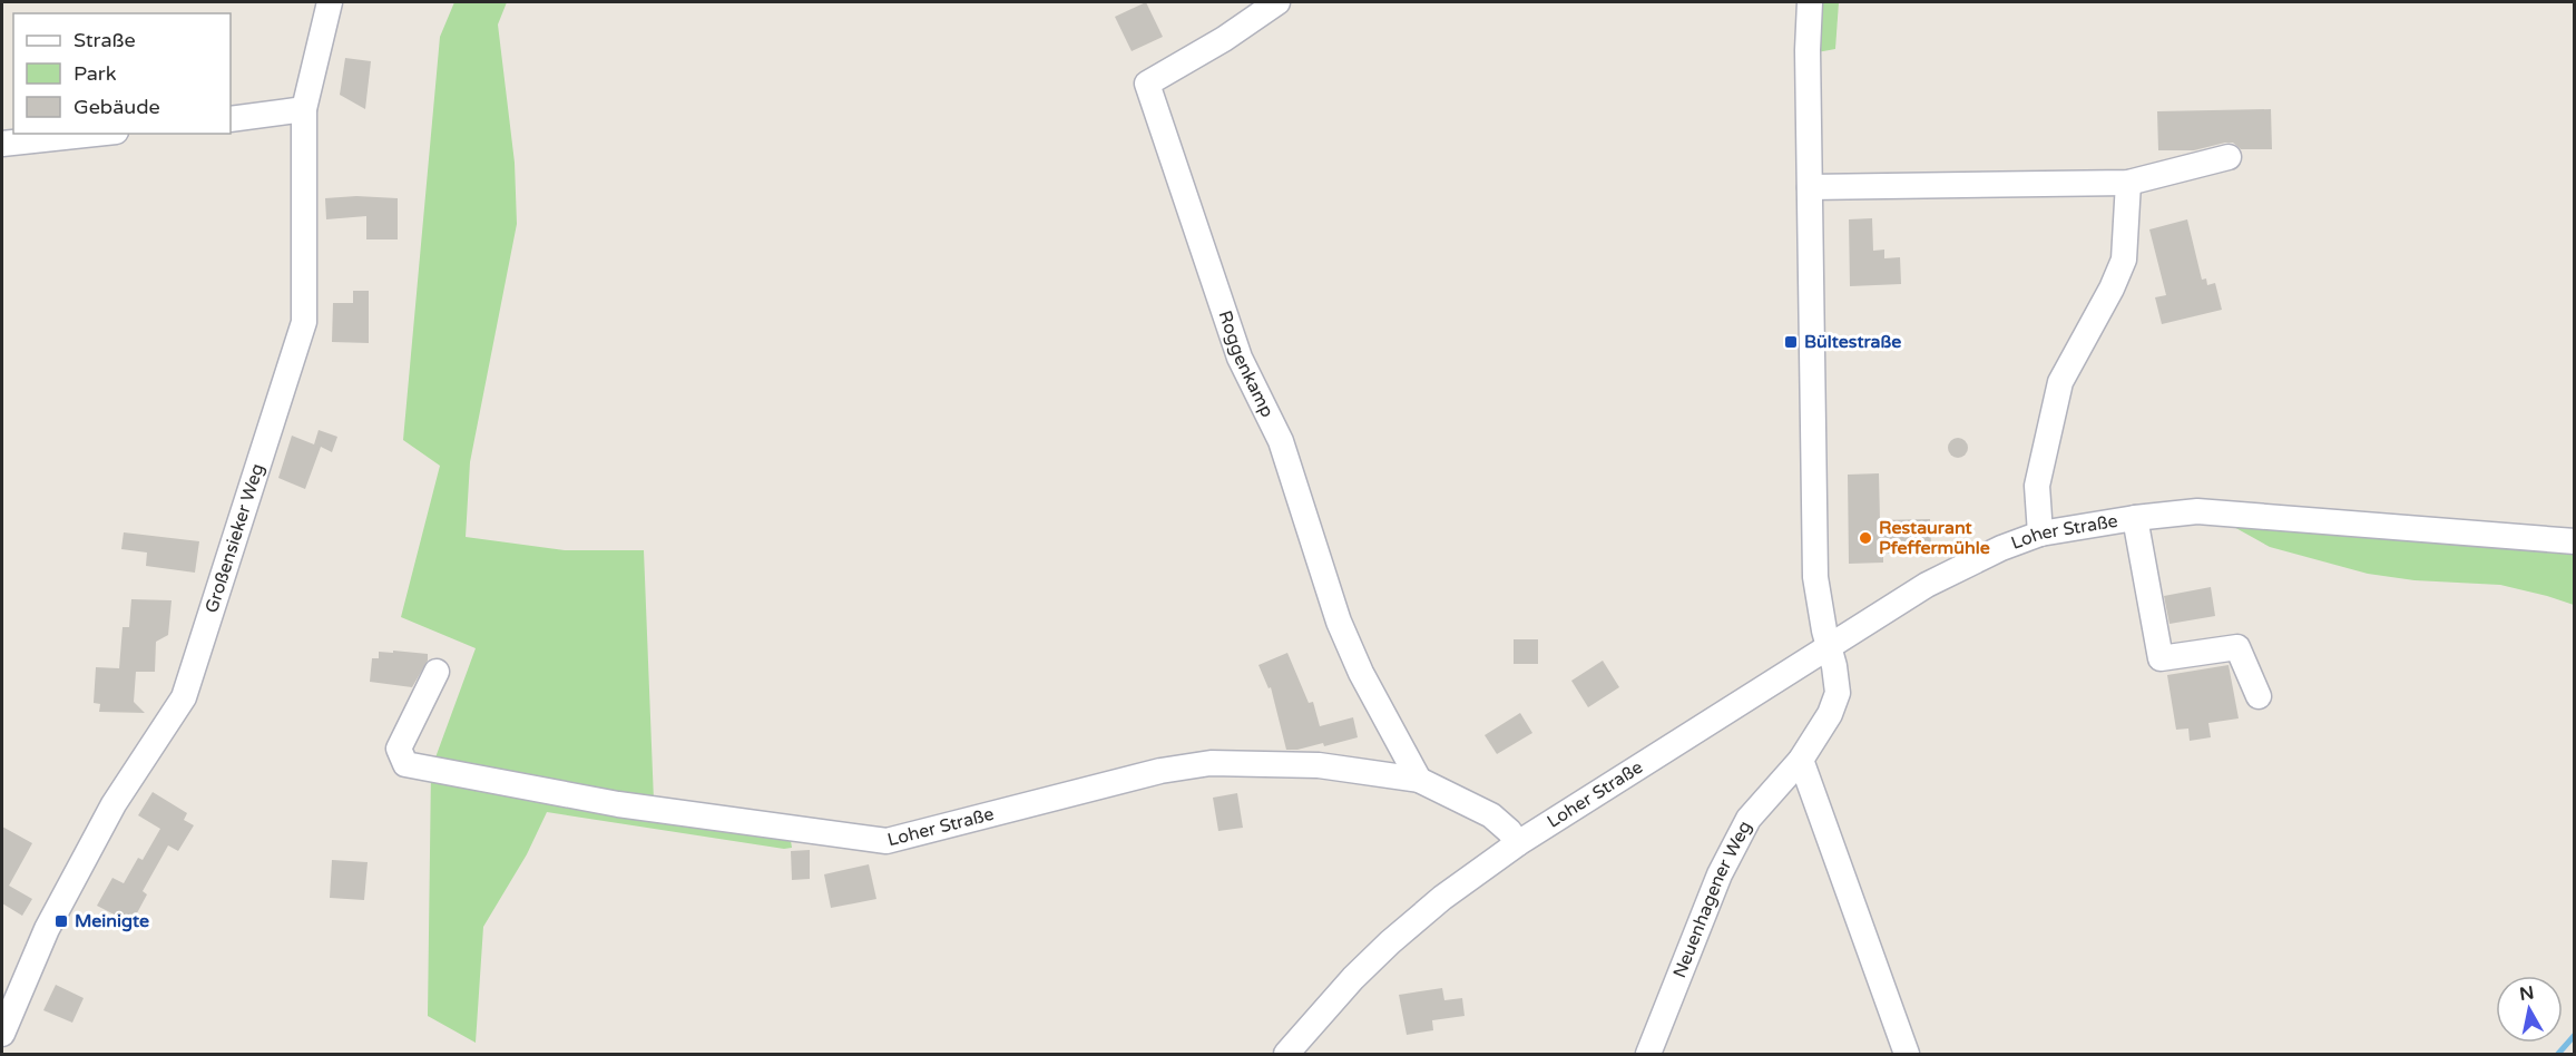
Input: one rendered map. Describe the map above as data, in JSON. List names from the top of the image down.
{
  "streets": {
    "street": [
      "Roggenkamp",
      "Loher Straße",
      "Großensieker Weg",
      "Neuenhagener Weg"
    ]
  },
  "crossings": [
    ["Roggenkamp", "Loher Straße"],
    ["Loher Straße", "Neuenhagener Weg"]
  ],
  "places": {
    "transit": ["Bültestraße", "Meinigte"],
    "other": ["Restaurant Pfeffermühle"]
  },
  "legend": ["Straße", "Park", "Gebäude"],
  "north": "top"
}
